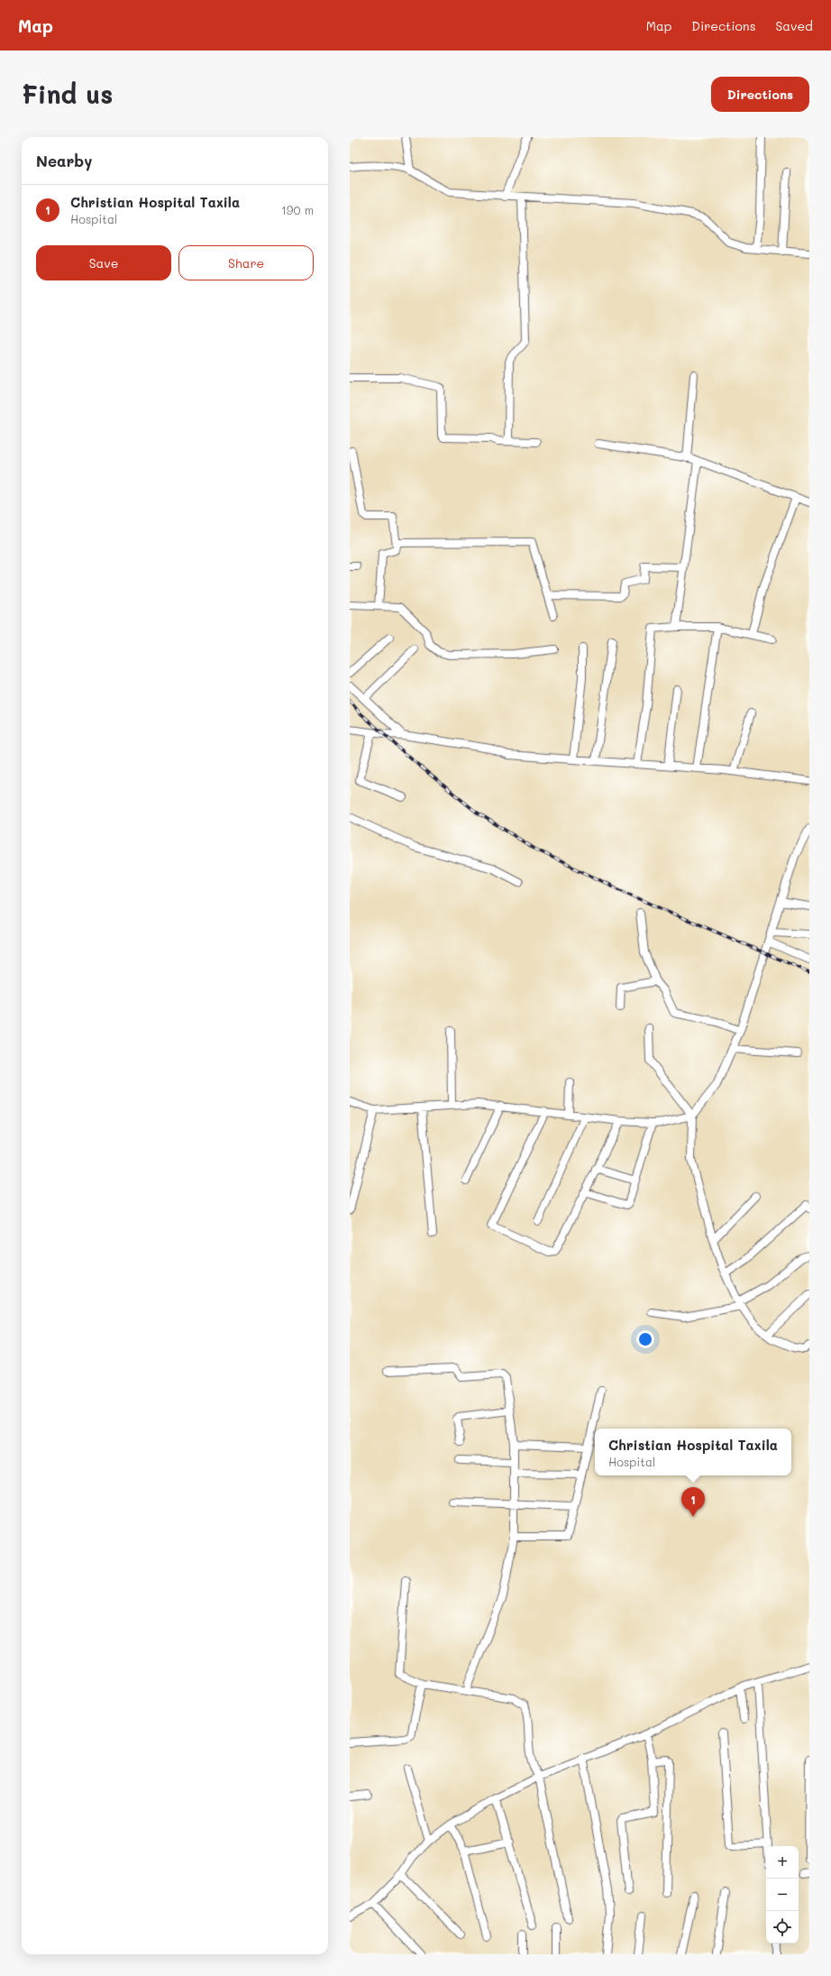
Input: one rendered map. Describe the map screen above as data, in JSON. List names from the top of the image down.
{
  "page": {
    "header": "Map",
    "nav": ["Map", "Directions", "Saved"],
    "buttons": [
      "Directions",
      ["Save", "Share"]
    ],
    "title": "Find us",
    "heading": "Nearby",
    "list": [
      {
        "mark": "1",
        "name": "Christian Hospital Taxila",
        "note": "Hospital",
        "value": "190 m"
      }
    ],
    "popup": ["Christian Hospital Taxila", "Hospital"],
    "pins": "1",
    "map_buttons": ["+", "−"]
  }
}
